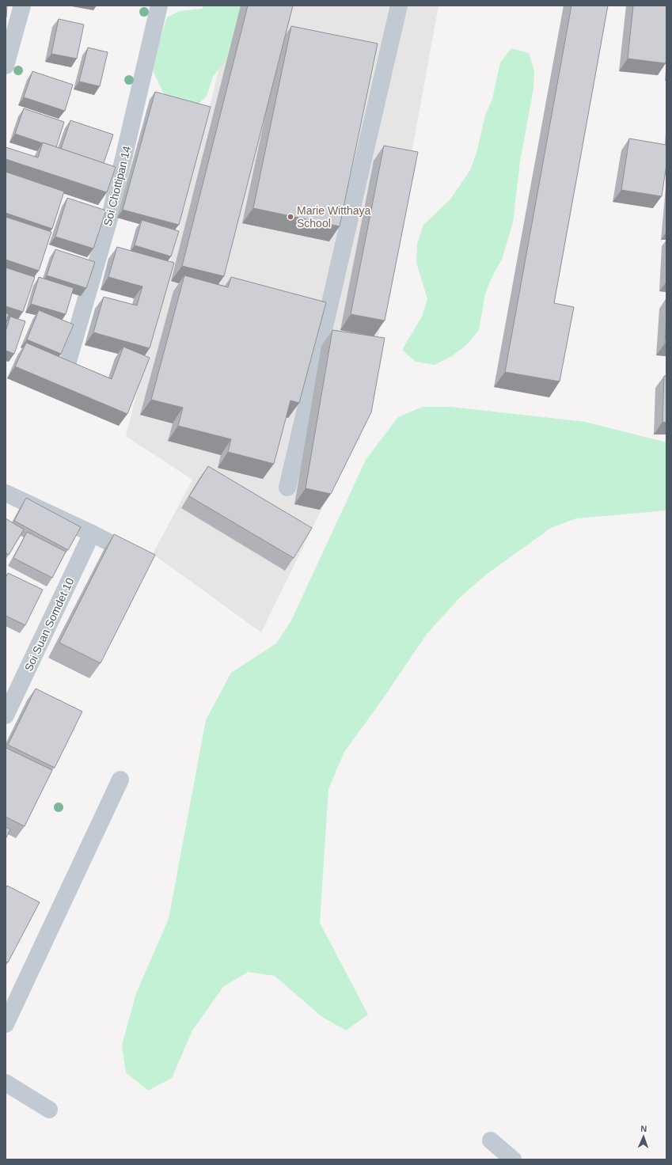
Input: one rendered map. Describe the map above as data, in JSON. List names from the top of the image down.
{
  "streets": {
    "street": ["Soi Chottipan 14", "Soi Suan Somdet 10"]
  },
  "places": ["Marie Witthaya School"],
  "north": "top"
}
